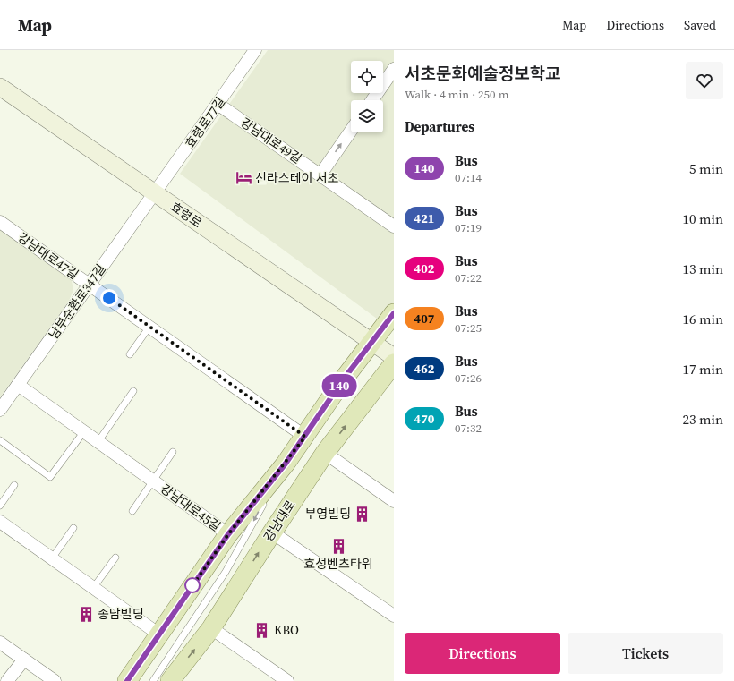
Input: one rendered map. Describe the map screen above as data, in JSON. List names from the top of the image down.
{
  "streets": {
    "main road": ["효령로", "강남대로"],
    "street": [
      "효령로77길",
      "강남대로49길",
      "강남대로47길",
      "남부순환로347길",
      "강남대로45길"
    ]
  },
  "crossings": [
    ["효령로77길", "강남대로49길"],
    ["효령로77길", "효령로"],
    ["효령로77길", "남부순환로347길"],
    ["효령로", "남부순환로347길"],
    ["강남대로47길", "남부순환로347길"],
    ["남부순환로347길", "강남대로45길"]
  ],
  "places": {
    "hotel": ["신라스테이 서초"],
    "building": [
      "부영빌딩",
      "효성벤츠타워",
      "송남빌딩",
      "KBO"
    ]
  },
  "lines": ["bus line 140"],
  "page": {
    "header": "Map",
    "nav": ["Map", "Directions", "Saved"],
    "on_map": "140",
    "heading": [
      ["서초문화예술정보학교", "Walk · 4 min · 250 m"],
      "Departures"
    ],
    "list": [
      {
        "mark": "140",
        "name": "Bus",
        "note": "07:14",
        "value": "5 min"
      },
      {
        "mark": "421",
        "name": "Bus",
        "note": "07:19",
        "value": "10 min"
      },
      {
        "mark": "402",
        "name": "Bus",
        "note": "07:22",
        "value": "13 min"
      },
      {
        "mark": "407",
        "name": "Bus",
        "note": "07:25",
        "value": "16 min"
      },
      {
        "mark": "462",
        "name": "Bus",
        "note": "07:26",
        "value": "17 min"
      },
      {
        "mark": "470",
        "name": "Bus",
        "note": "07:32",
        "value": "23 min"
      }
    ],
    "buttons": ["Directions", "Tickets"]
  }
}
